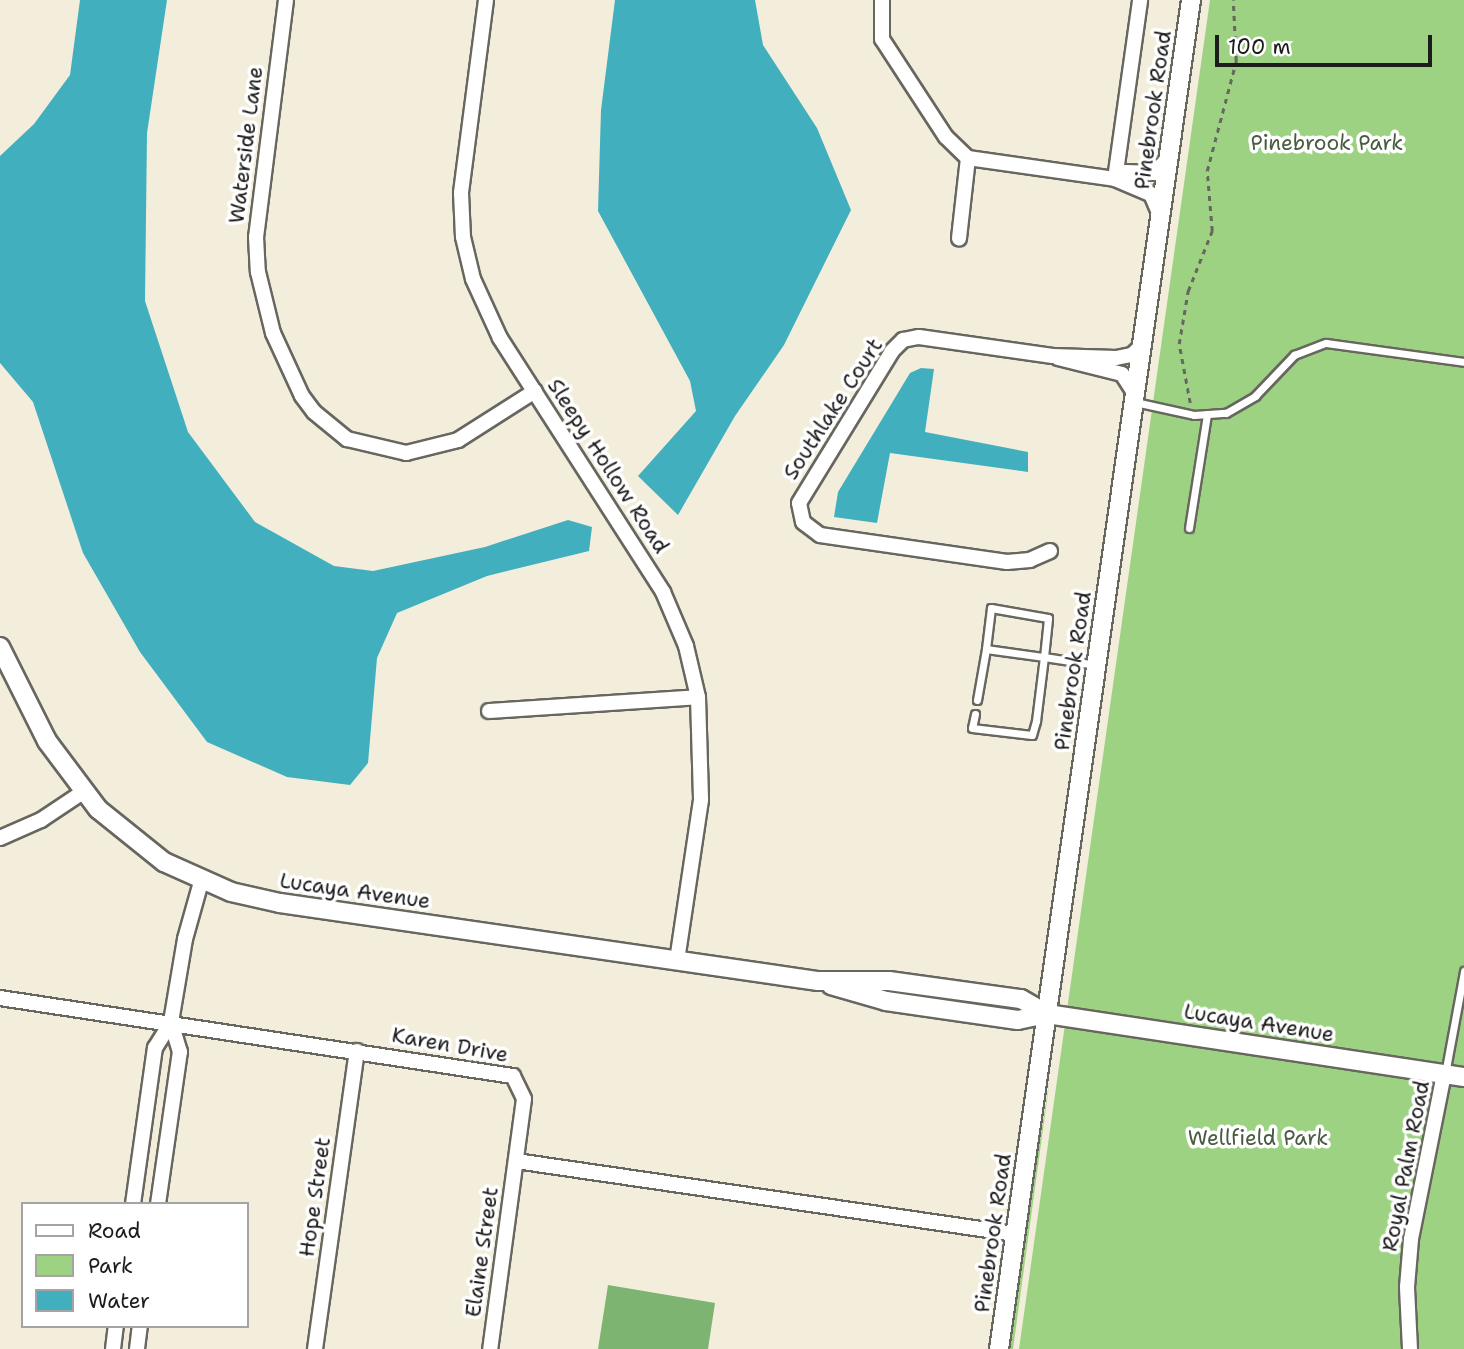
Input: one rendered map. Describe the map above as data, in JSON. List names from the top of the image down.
{
  "streets": {
    "street": [
      "Pinebrook Road",
      "Waterside Lane",
      "Southlake Court",
      "Sleepy Hollow Road",
      "Lucaya Avenue",
      "Karen Drive",
      "Royal Palm Road",
      "Hope Street",
      "Elaine Street"
    ]
  },
  "crossings": [
    ["Pinebrook Road", "Southlake Court"],
    ["Pinebrook Road", "Lucaya Avenue"],
    ["Waterside Lane", "Sleepy Hollow Road"],
    ["Sleepy Hollow Road", "Lucaya Avenue"],
    ["Lucaya Avenue", "Royal Palm Road"],
    ["Karen Drive", "Hope Street"],
    ["Karen Drive", "Elaine Street"]
  ],
  "parks": ["Pinebrook Park", "Wellfield Park"],
  "legend": ["Road", "Park", "Water"],
  "scale_bar": "100 m"
}
